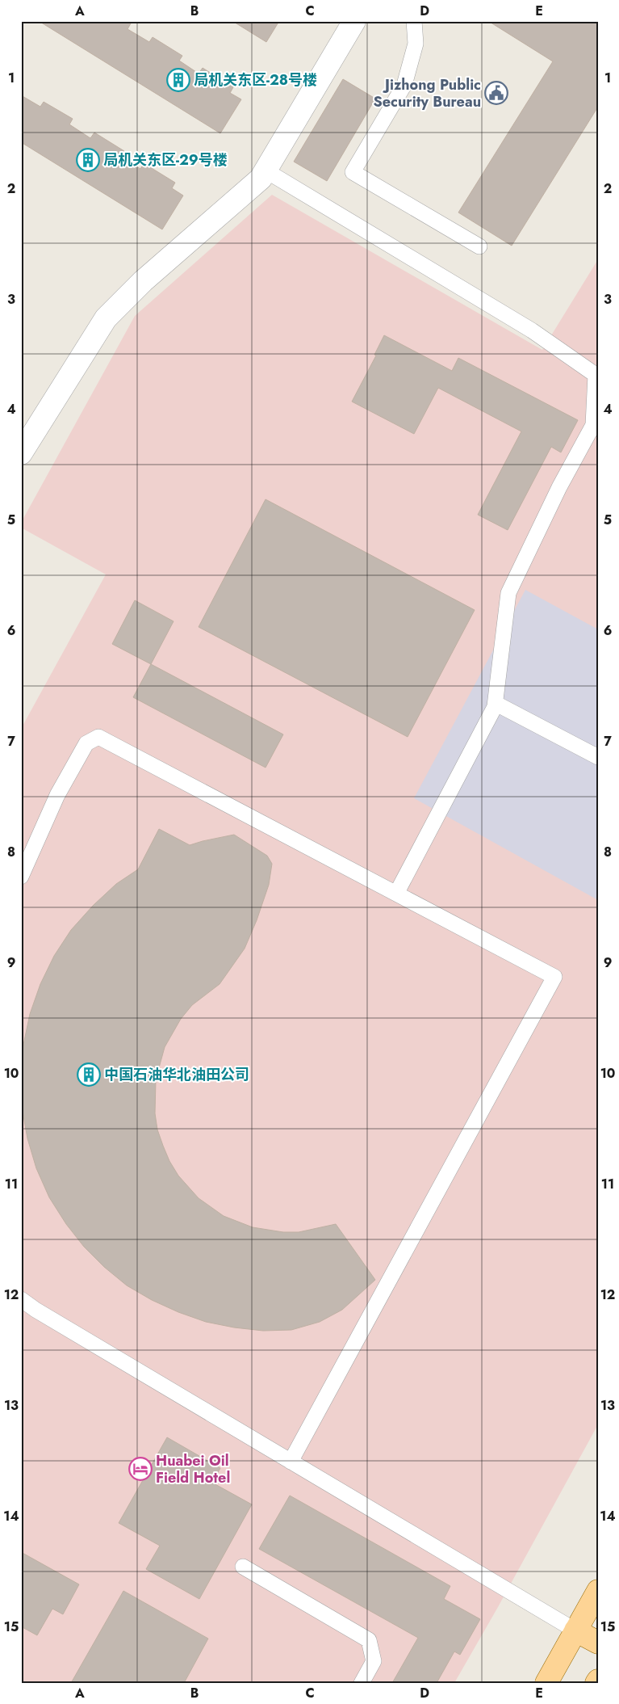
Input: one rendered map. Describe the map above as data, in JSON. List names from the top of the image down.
{
  "places": {
    "building": ["局机关东区-28号楼", "局机关东区-29号楼", "中国石油华北油田公司"],
    "public building": ["Jizhong Public Security Bureau"],
    "hotel": ["Huabei Oil Field Hotel"]
  },
  "grid": {
    "columns": [
      "A",
      "B",
      "C",
      "D",
      "E"
    ],
    "rows": [
      "1",
      "2",
      "3",
      "4",
      "5",
      "6",
      "7",
      "8",
      "9",
      "10",
      "11",
      "12",
      "13",
      "14",
      "15"
    ]
  }
}
